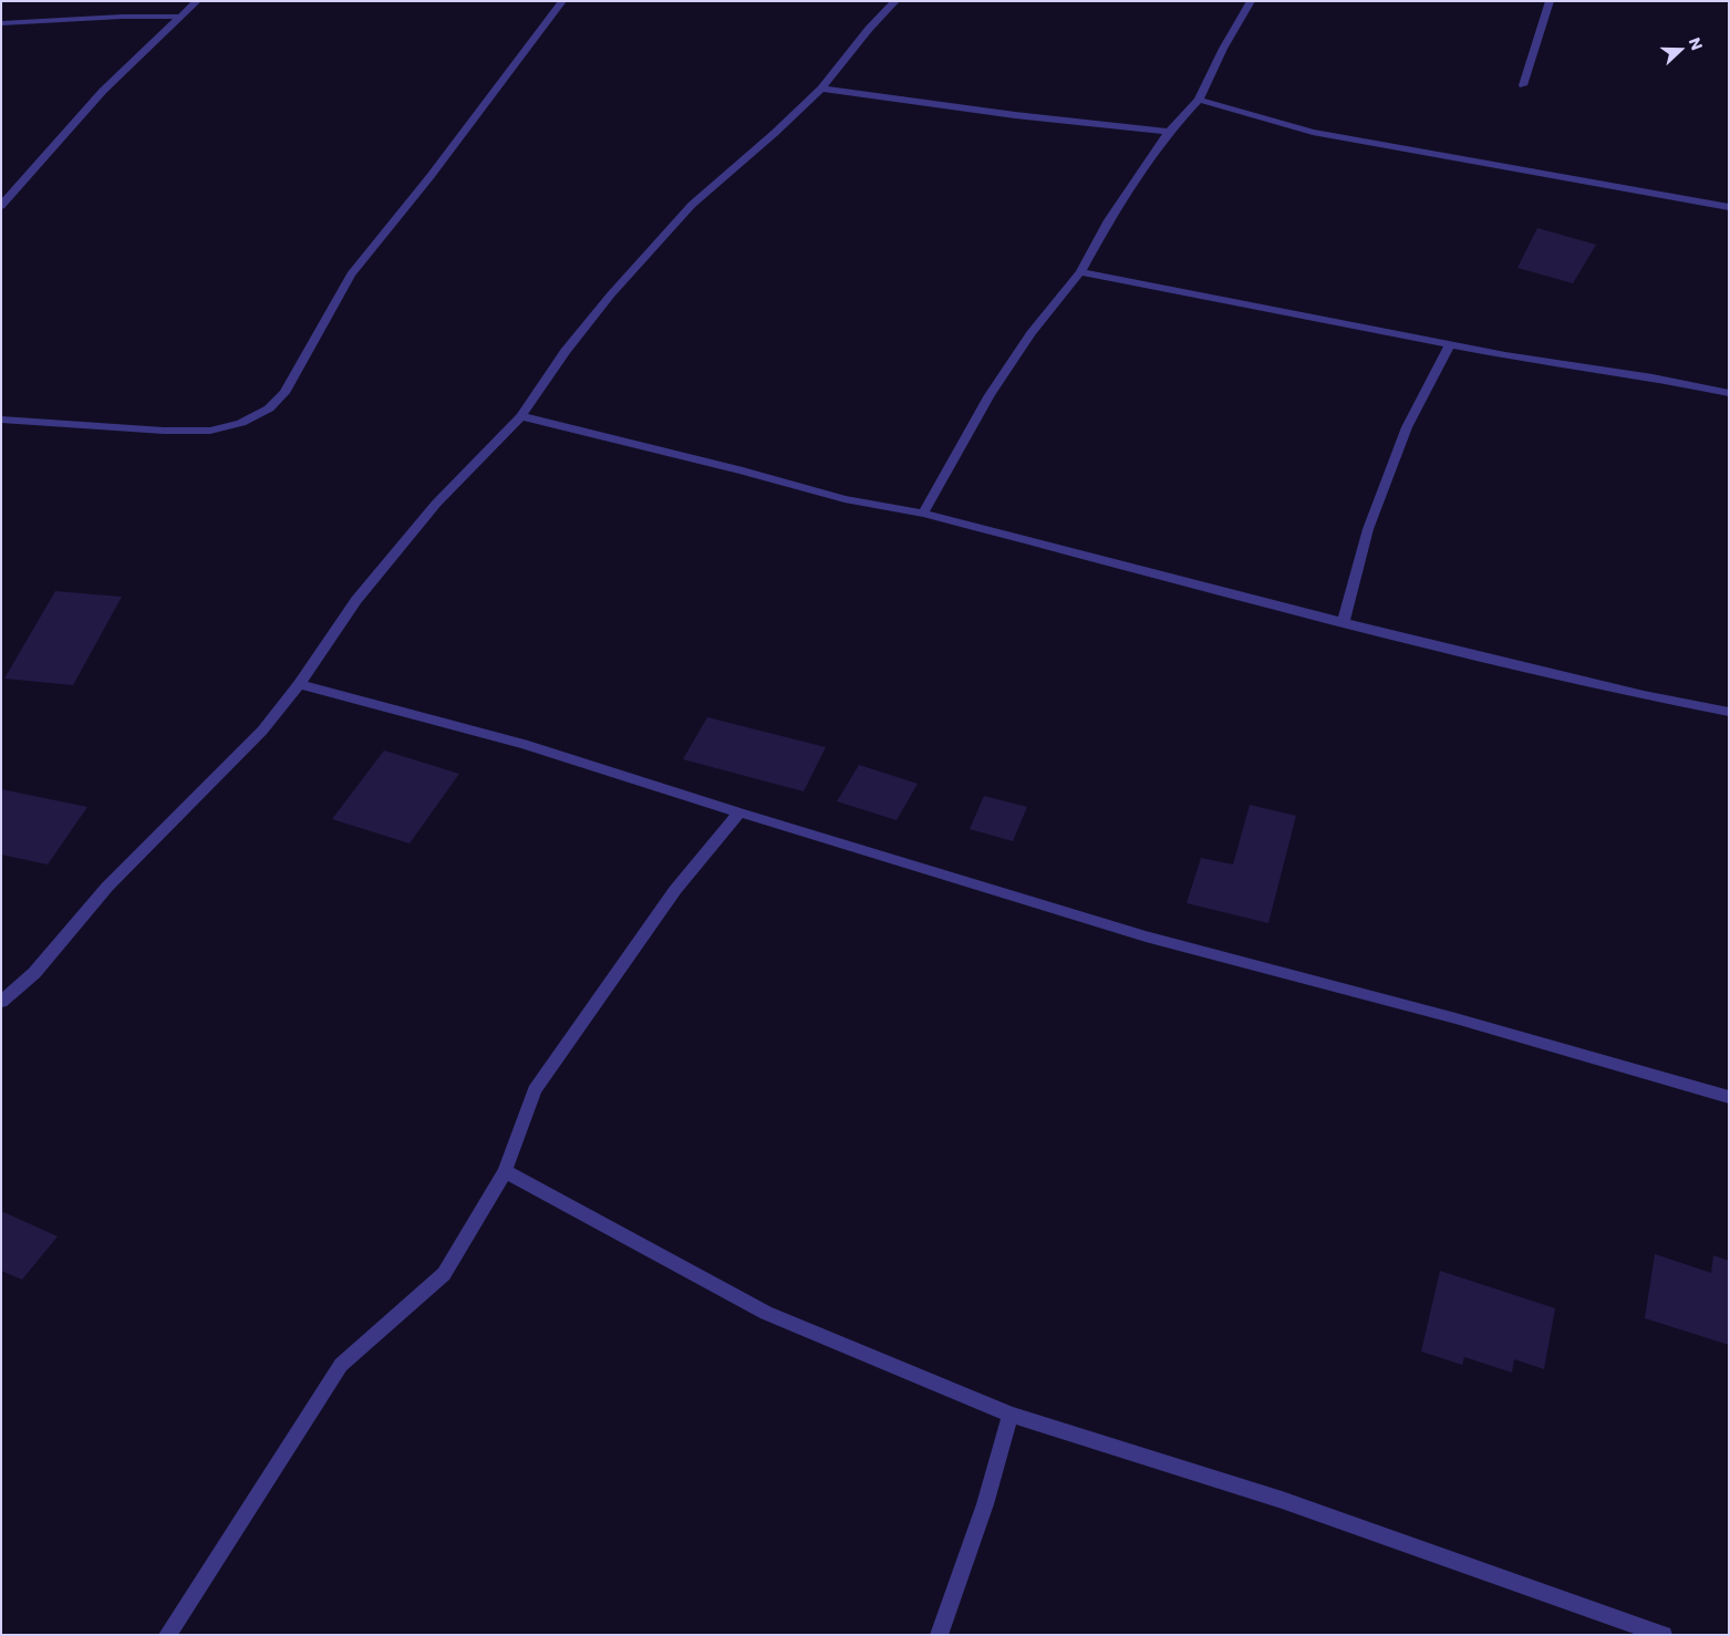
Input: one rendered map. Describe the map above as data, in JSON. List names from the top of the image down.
{
  "north": "right"
}
